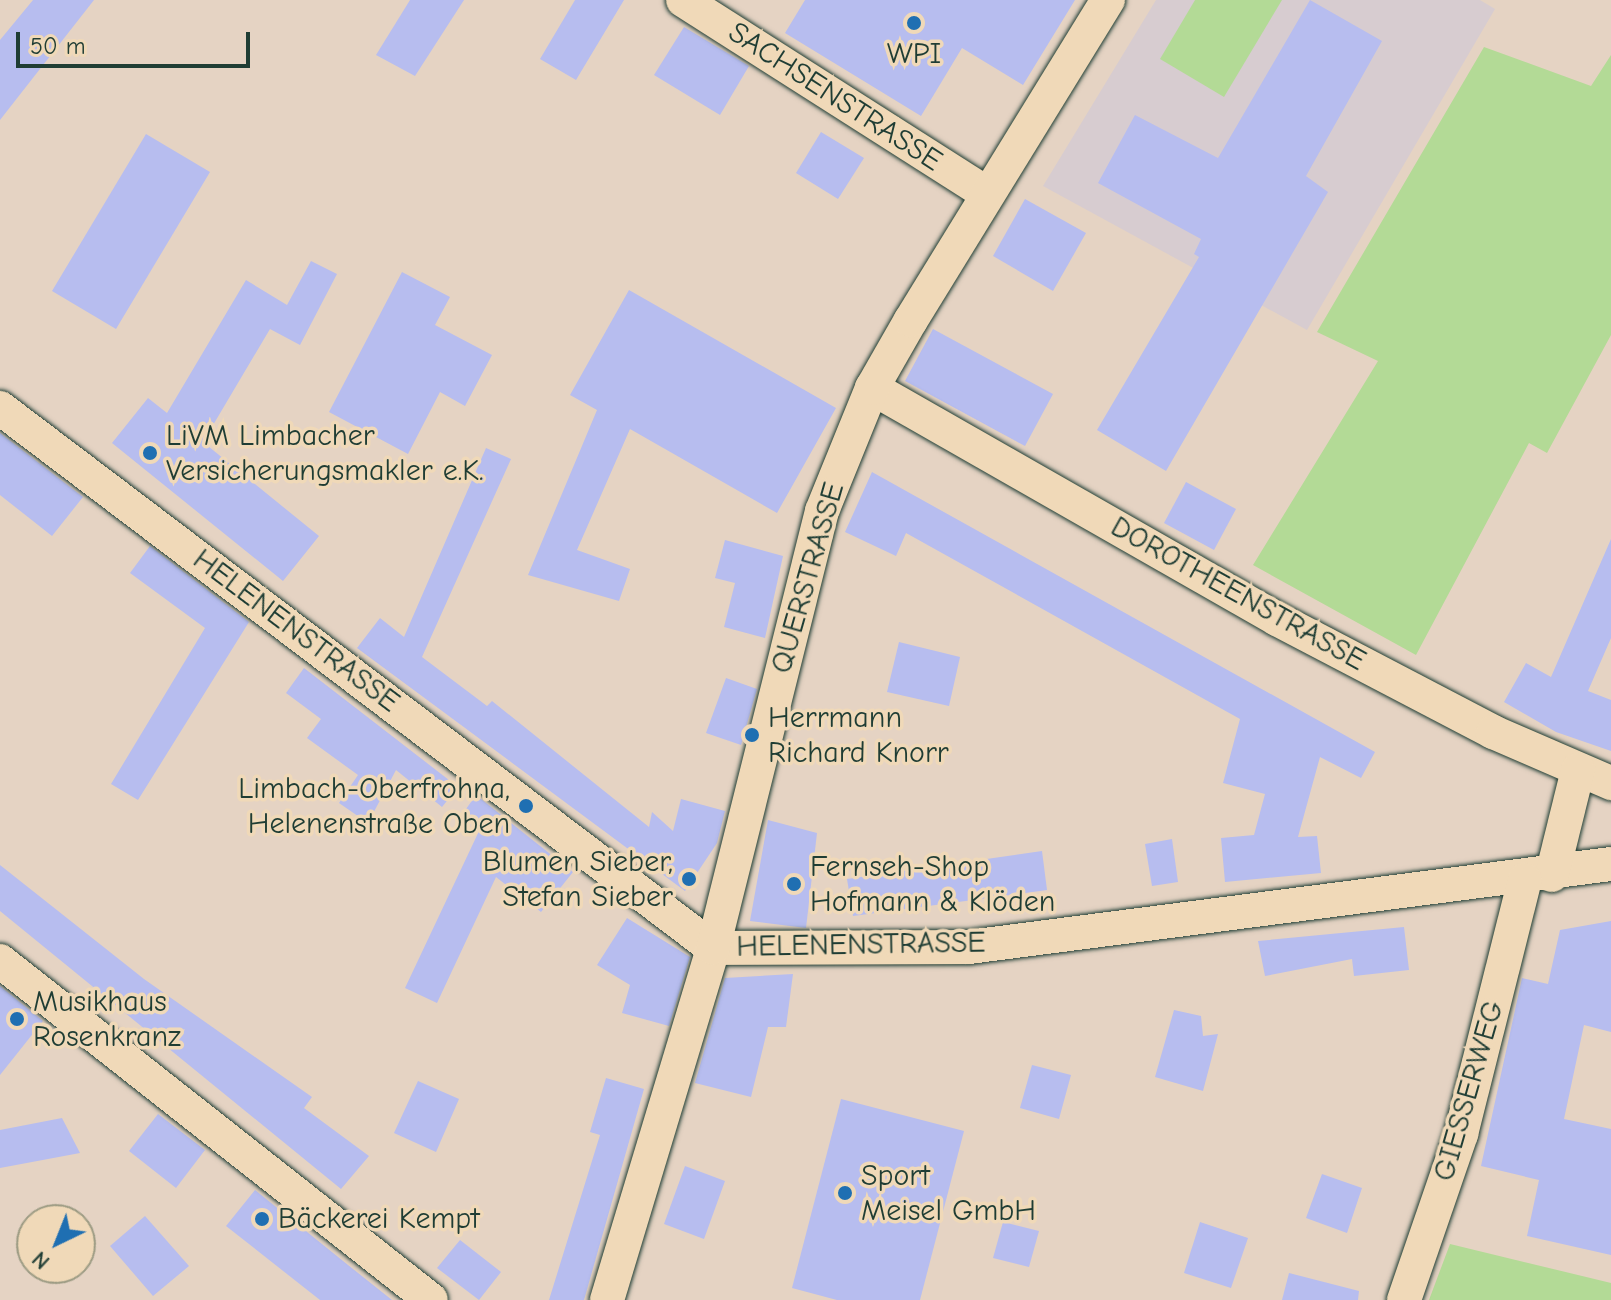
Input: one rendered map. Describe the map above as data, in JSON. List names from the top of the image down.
{
  "streets": {
    "street": [
      "SACHSENSTRASSE",
      "QUERSTRASSE",
      "DOROTHEENSTRASSE",
      "HELENENSTRASSE",
      "GIESSERWEG"
    ]
  },
  "crossings": [
    ["SACHSENSTRASSE", "QUERSTRASSE"],
    ["QUERSTRASSE", "DOROTHEENSTRASSE"],
    ["QUERSTRASSE", "HELENENSTRASSE"],
    ["DOROTHEENSTRASSE", "GIESSERWEG"],
    ["HELENENSTRASSE", "GIESSERWEG"]
  ],
  "places": [
    "WPI",
    "LiVM Limbacher Versicherungsmakler e.K.",
    "Herrmann Richard Knorr",
    "Limbach-Oberfrohna, Helenenstraße Oben",
    "Blumen Sieber, Stefan Sieber",
    "Fernseh-Shop Hofmann & Klöden",
    "Musikhaus Rosenkranz",
    "Sport Meisel GmbH",
    "Bäckerei Kempt"
  ],
  "scale_bar": "50 m",
  "north": "bottom left"
}
